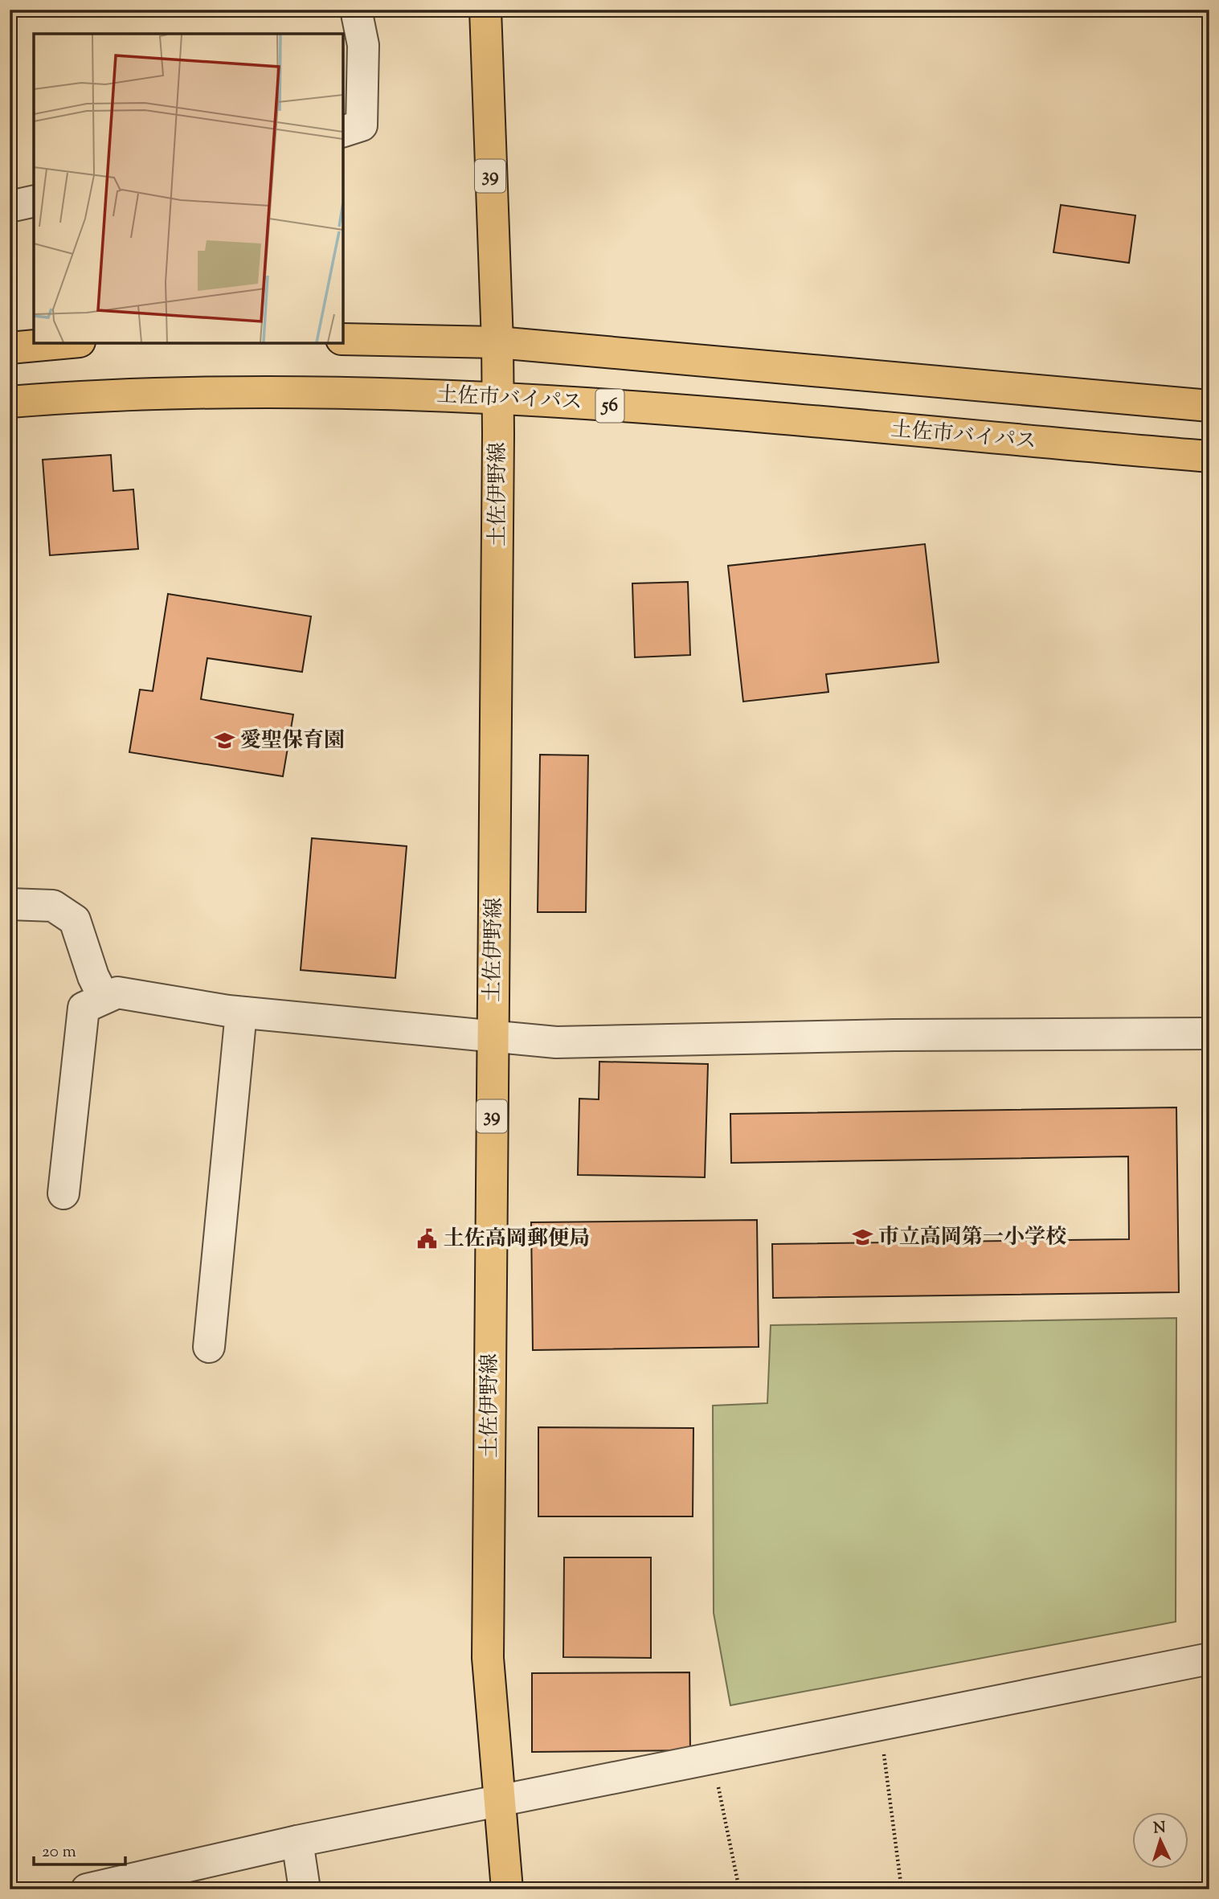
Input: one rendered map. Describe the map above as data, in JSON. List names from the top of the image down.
{
  "streets": {
    "main road": [
      "39",
      "土佐市バイパス",
      "56",
      "土佐伊野線"
    ]
  },
  "crossings": [
    ["土佐市バイパス", "土佐伊野線"]
  ],
  "places": {
    "school or university": ["愛聖保育園", "市立高岡第一小学校"],
    "public building": ["土佐高岡郵便局"]
  },
  "scale_bar": "20 m",
  "north": "top"
}
